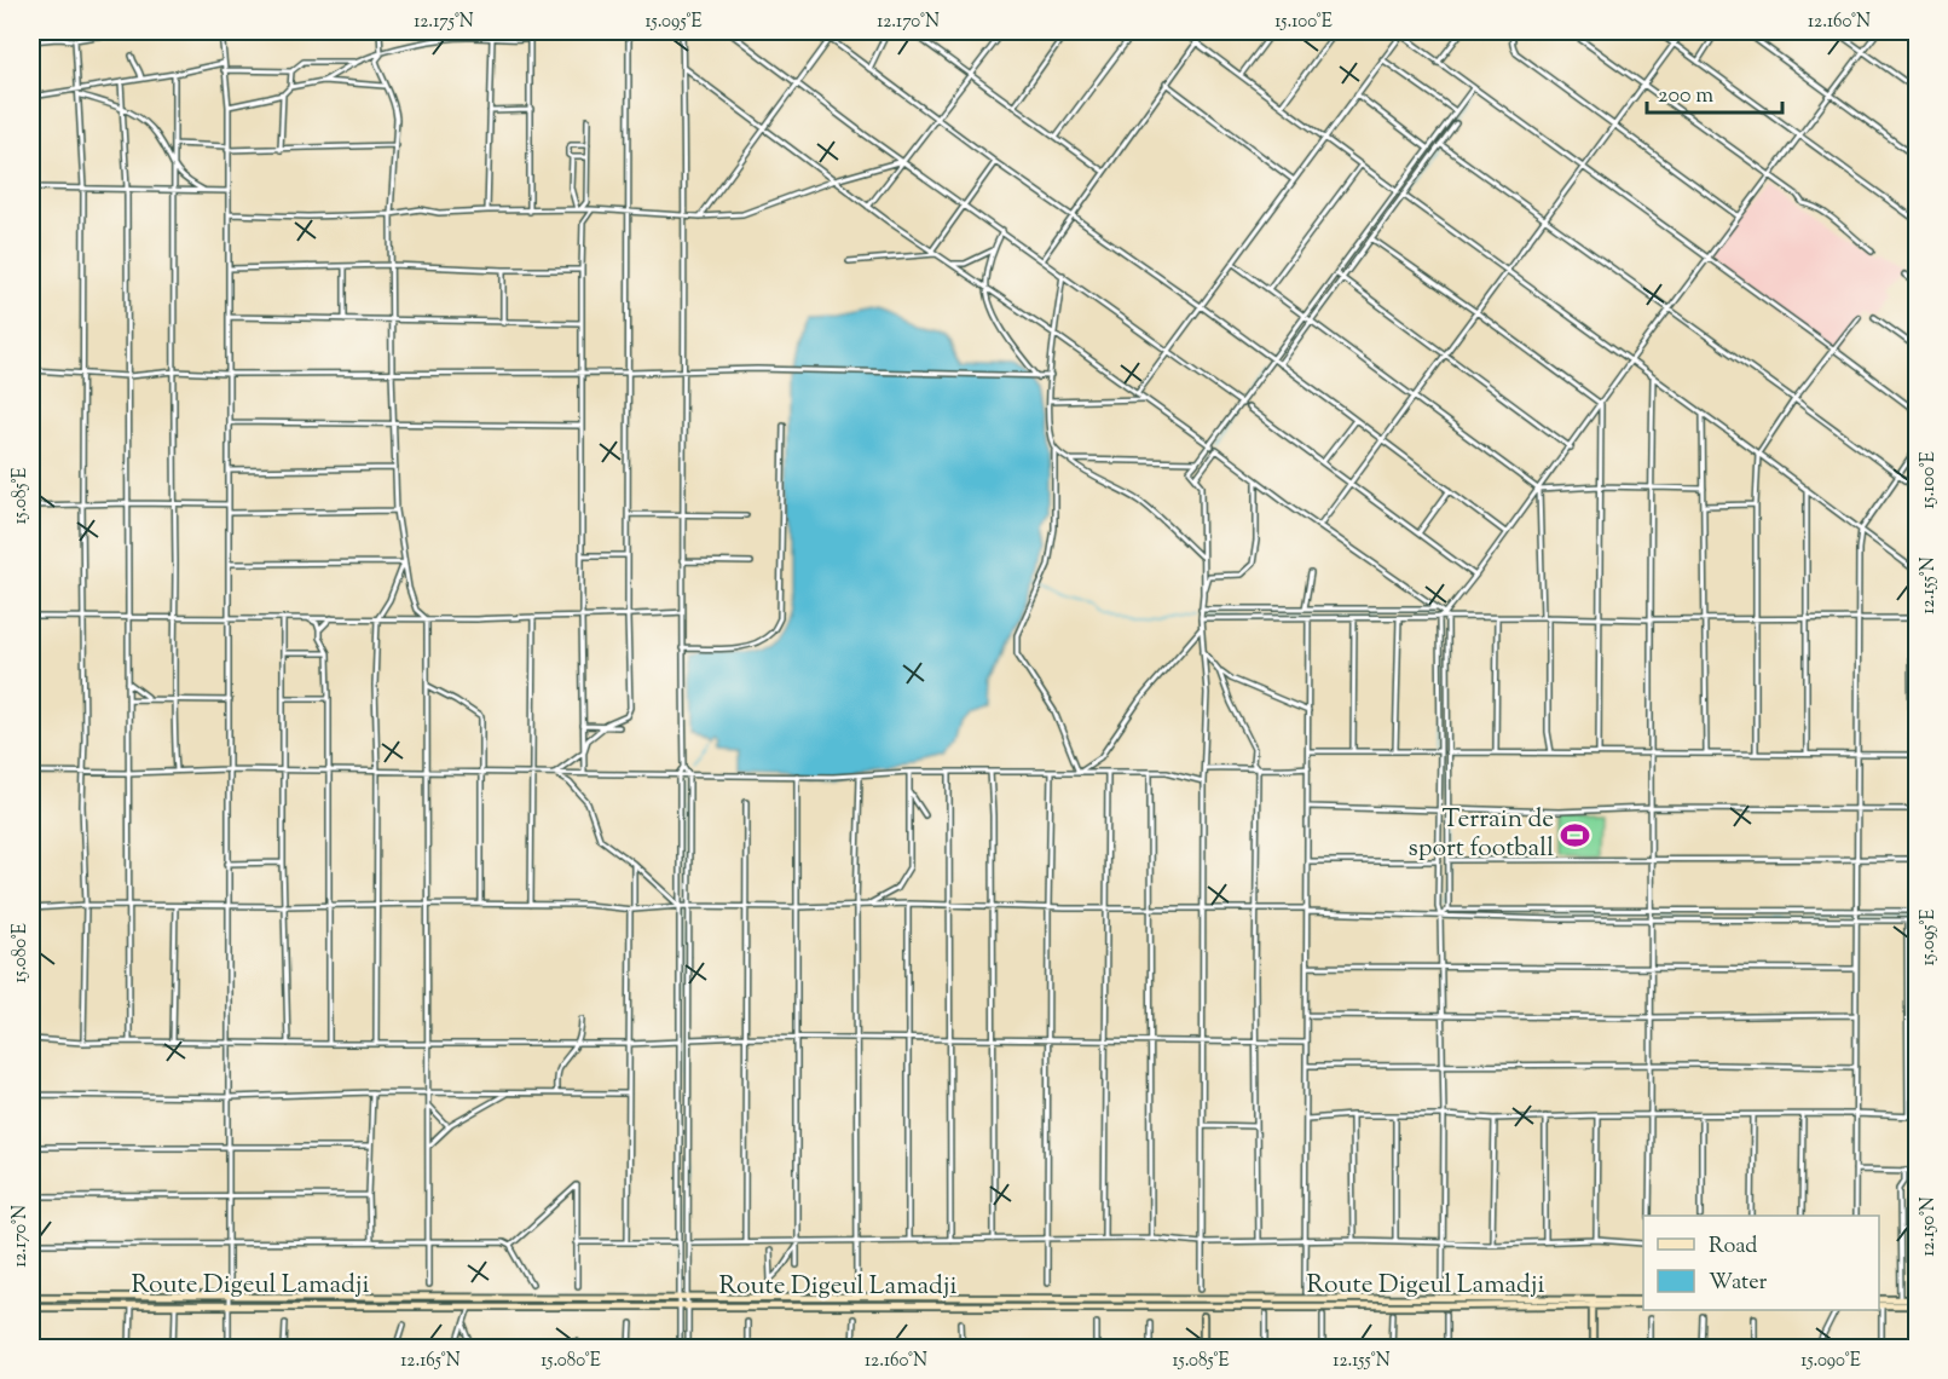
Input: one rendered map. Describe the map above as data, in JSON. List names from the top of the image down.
{
  "streets": {
    "main road": ["Route Digeul Lamadji"]
  },
  "places": {
    "sports": ["Terrain de sport football"]
  },
  "legend": ["Road", "Water"],
  "scale_bar": "200 m",
  "coordinates": [
    "12.175°N",
    "15.095°E",
    "12.170°N",
    "15.100°E",
    "12.160°N",
    "15.085°E",
    "12.155°N",
    "15.080°E",
    "12.150°N",
    "12.165°N",
    "15.090°E"
  ]
}
